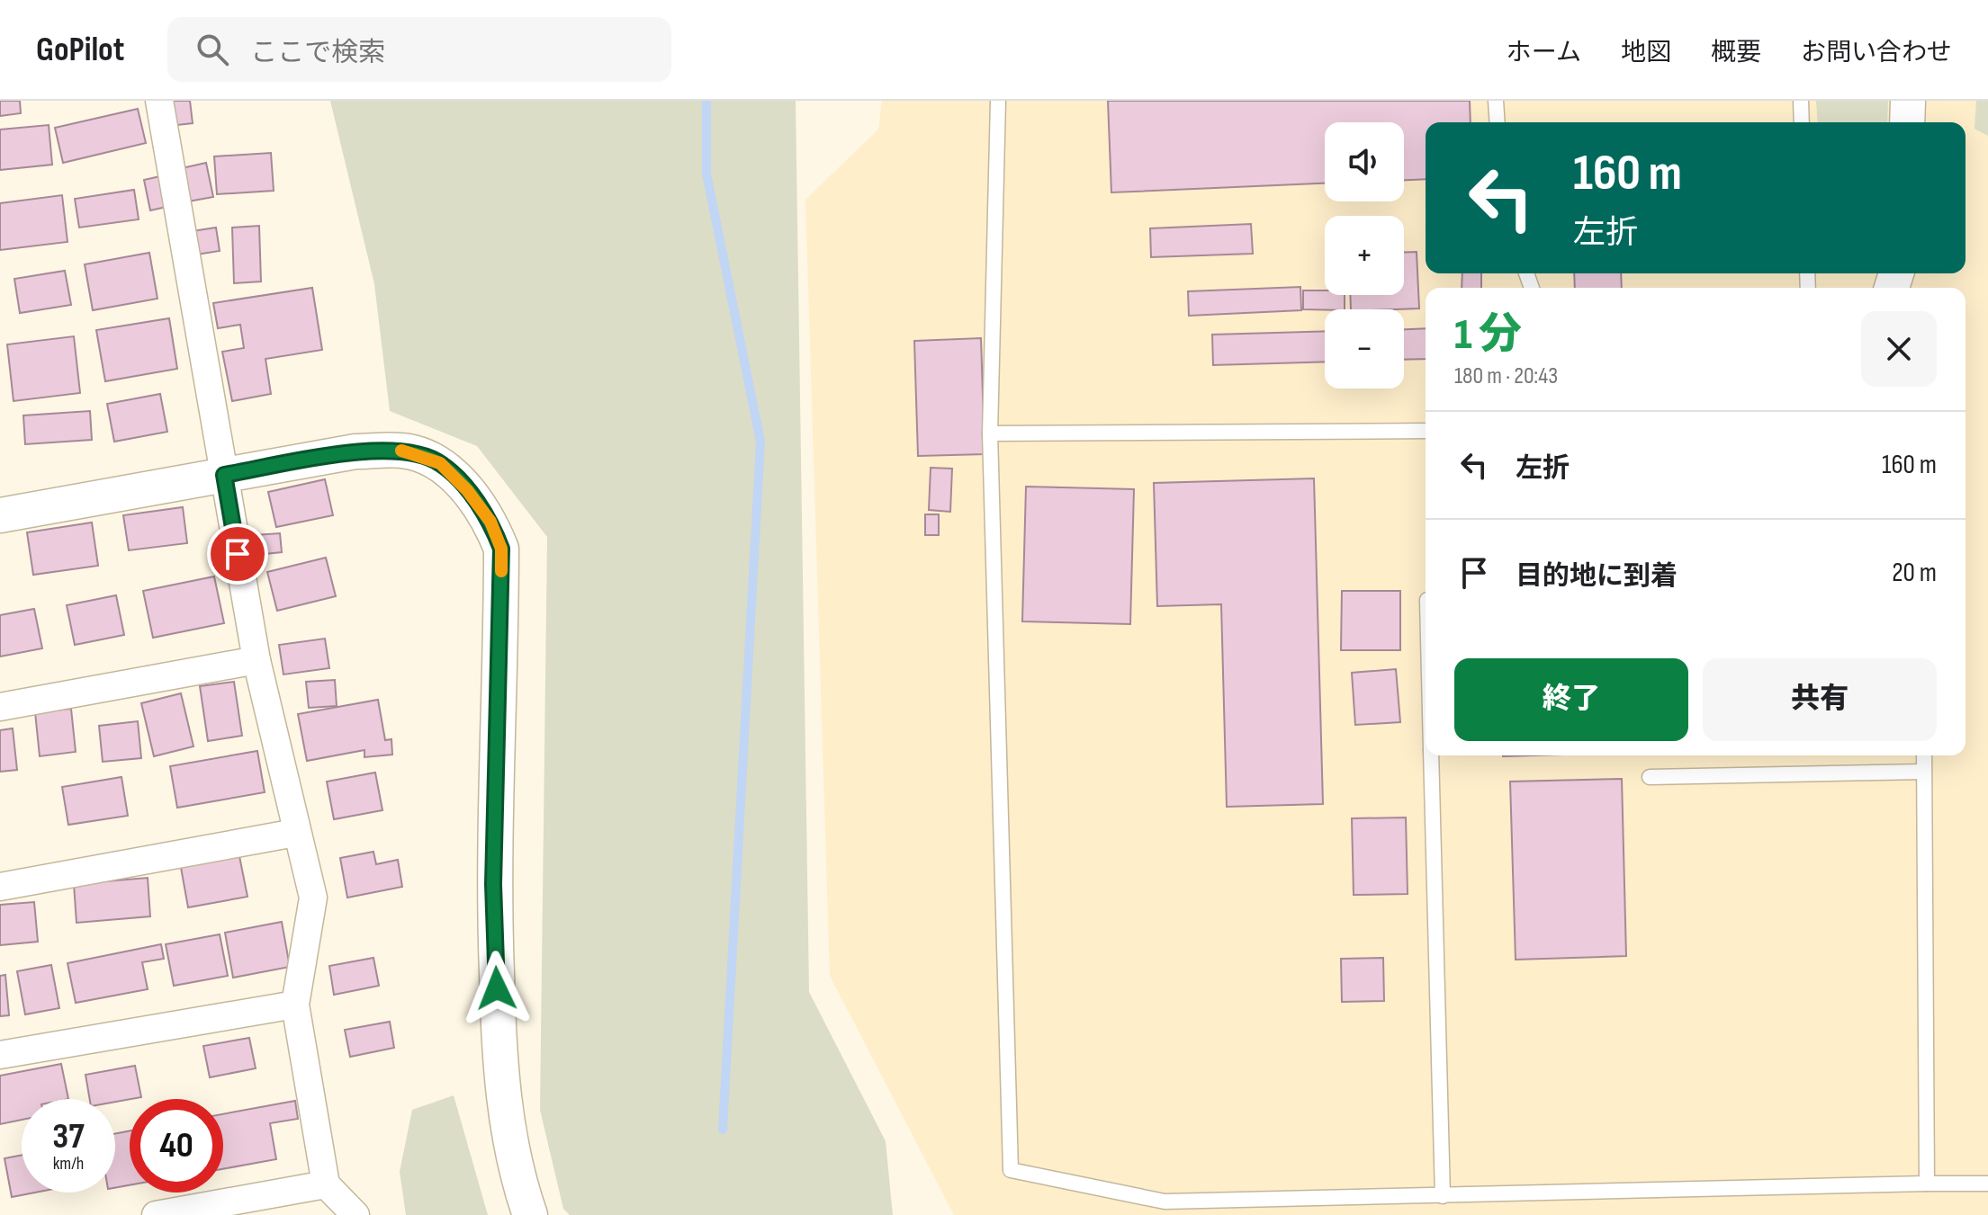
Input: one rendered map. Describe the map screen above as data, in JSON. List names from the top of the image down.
{
  "page": {
    "header": "GoPilot",
    "search": "ここで検索",
    "nav": [
      "ホーム",
      "地図",
      "概要",
      "お問い合わせ"
    ],
    "map_buttons": ["+", "−"],
    "turn": ["160 m", "左折"],
    "heading": ["1 分", "180 m · 20:43"],
    "list": [
      {
        "name": "左折",
        "value": "160 m"
      },
      {
        "name": "目的地に到着",
        "value": "20 m"
      }
    ],
    "buttons": ["終了", "共有"],
    "speed": "37 km/h",
    "limit": "40"
  }
}
